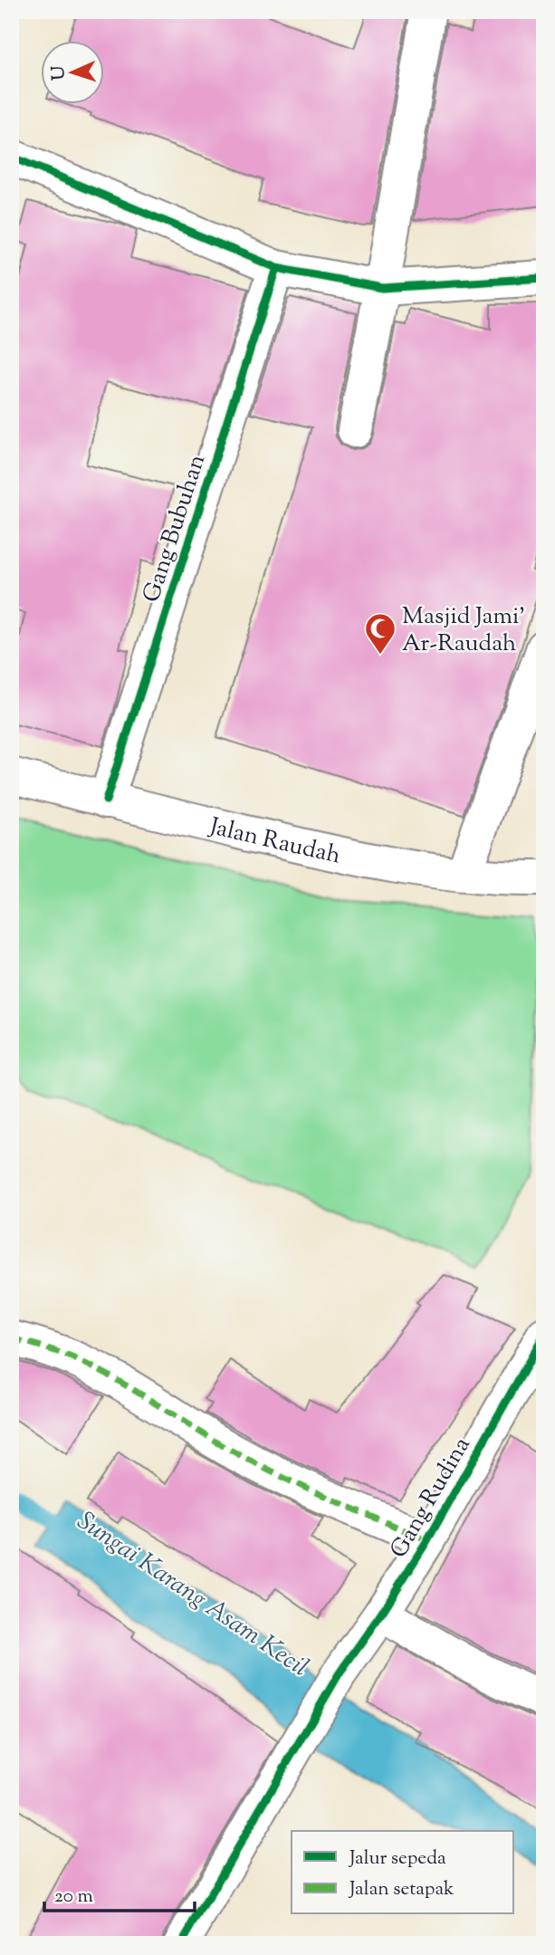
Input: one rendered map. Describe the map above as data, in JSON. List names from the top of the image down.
{
  "streets": {
    "street": ["Gang Bubuhan", "Jalan Raudah", "Gang Rudina"]
  },
  "crossings": [
    ["Gang Bubuhan", "Jalan Raudah"]
  ],
  "water": ["Sungai Karang Asam Kecil"],
  "places": {
    "mosque": ["Masjid Jami' Ar-Raudah"]
  },
  "legend": ["Jalur sepeda", "Jalan setapak"],
  "scale_bar": "20 m",
  "north": "left"
}
